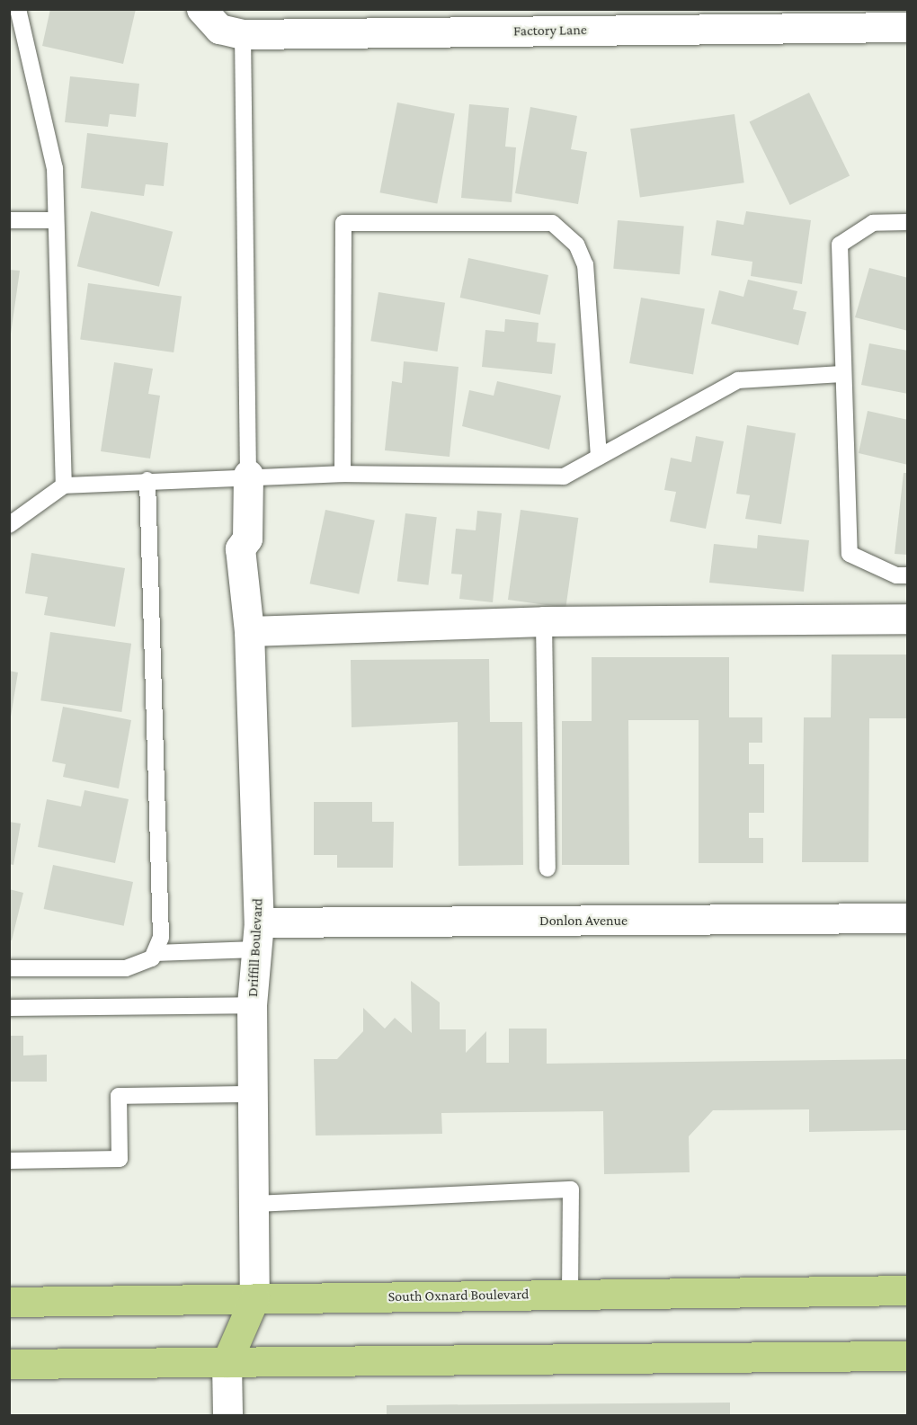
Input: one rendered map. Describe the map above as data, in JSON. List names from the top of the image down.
{
  "streets": {
    "main road": ["South Oxnard Boulevard"],
    "street": ["Factory Lane", "Donlon Avenue", "Driffill Boulevard"]
  },
  "crossings": [
    ["Donlon Avenue", "Driffill Boulevard"],
    ["Driffill Boulevard", "South Oxnard Boulevard"]
  ]
}
